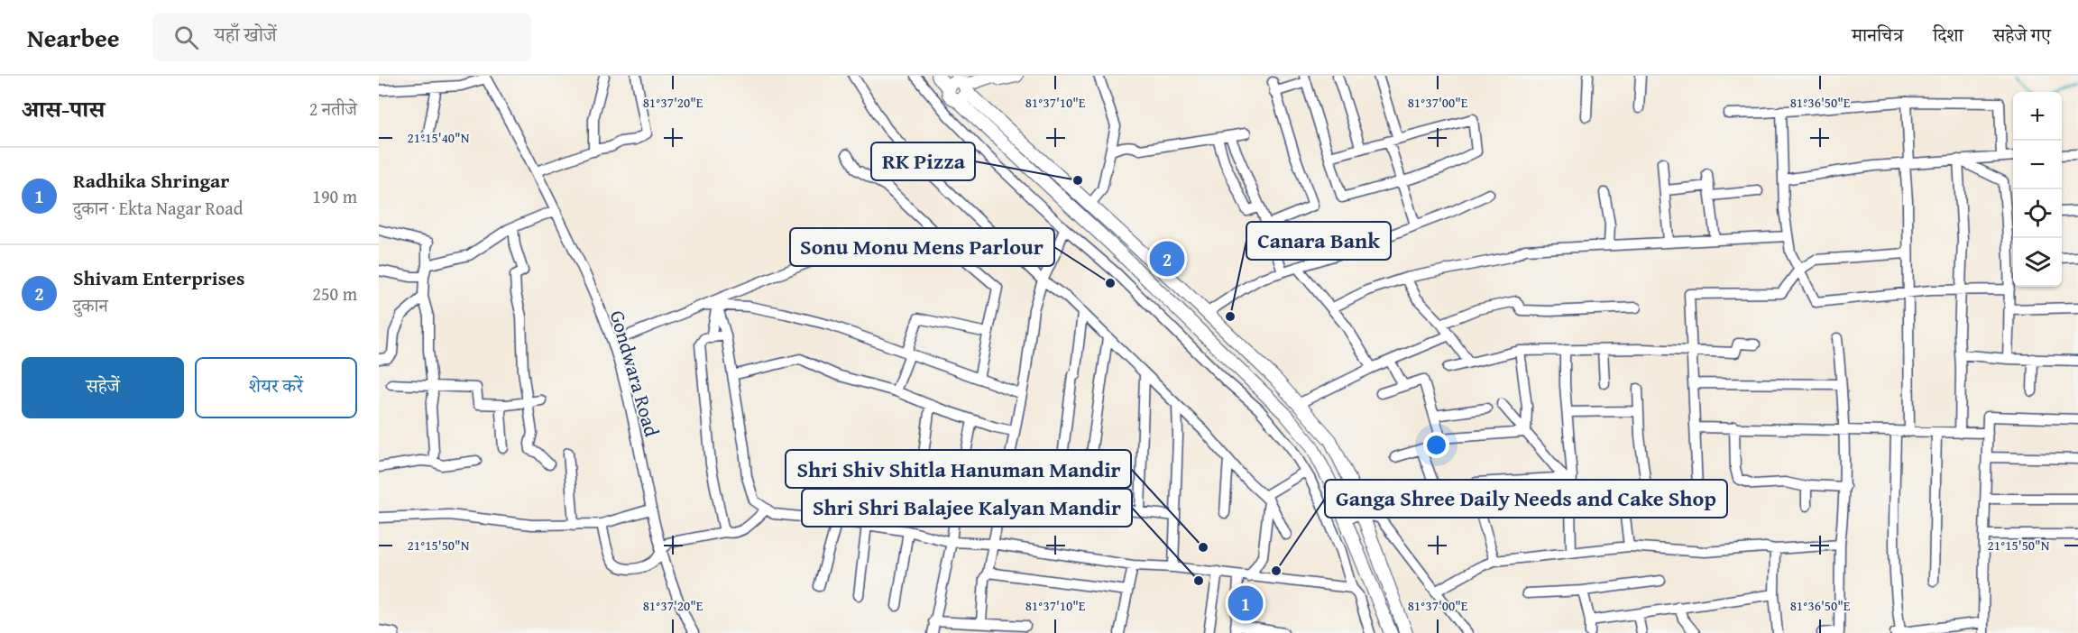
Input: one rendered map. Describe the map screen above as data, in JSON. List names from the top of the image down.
{
  "streets": {
    "street": ["Gondwara Road"]
  },
  "places": [
    "RK Pizza",
    "Sonu Monu Mens Parlour",
    "Canara Bank",
    "Shri Shiv Shitla Hanuman Mandir",
    "Ganga Shree Daily Needs and Cake Shop",
    "Shri Shri Balajee Kalyan Mandir"
  ],
  "page": {
    "header": "Nearbee",
    "search": "यहाँ खोजें",
    "nav": ["मानचित्र", "दिशा", "सहेजे गए"],
    "heading": ["आस-पास", "2 नतीजे"],
    "map_buttons": ["+", "−"],
    "list": [
      {
        "mark": "1",
        "name": "Radhika Shringar",
        "note": "दुकान · Ekta Nagar Road",
        "value": "190 m"
      },
      {
        "mark": "2",
        "name": "Shivam Enterprises",
        "note": "दुकान",
        "value": "250 m"
      }
    ],
    "pins": ["2", "1"],
    "buttons": ["सहेजें", "शेयर करें"]
  },
  "coordinates": [
    "81°37'20\"E",
    "81°37'10\"E",
    "81°37'00\"E",
    "81°36'50\"E",
    "21°15'40\"N",
    "21°15'50\"N"
  ]
}
